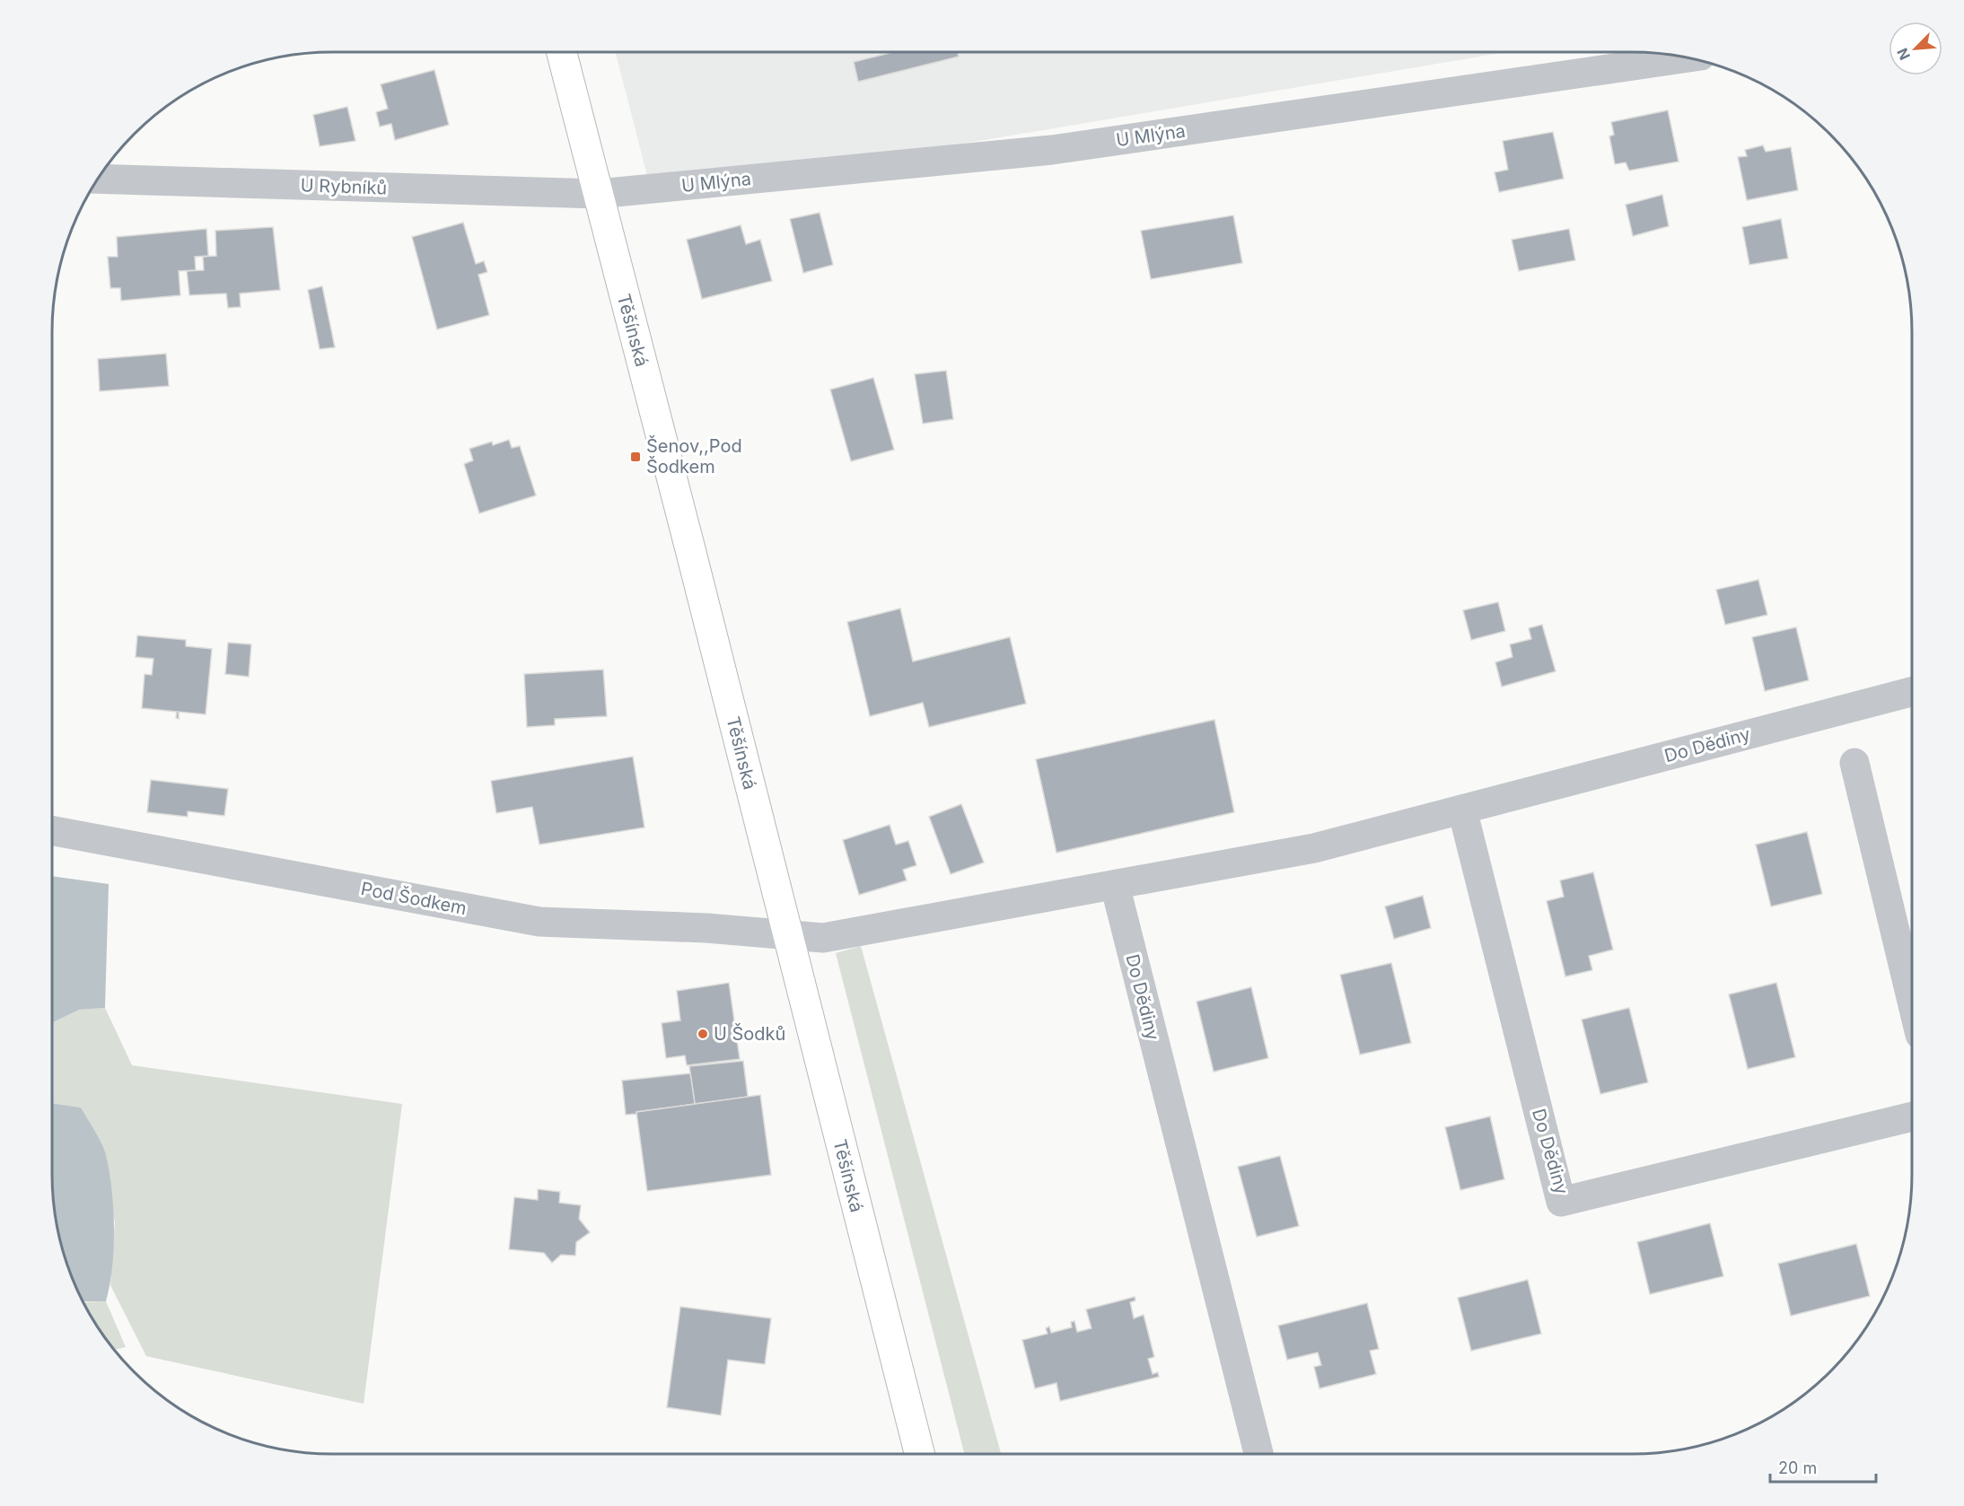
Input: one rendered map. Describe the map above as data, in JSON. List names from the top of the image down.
{
  "streets": {
    "main road": ["Těšínská"],
    "street": [
      "U Mlýna",
      "U Rybníků",
      "Do Dědiny",
      "Pod Šodkem"
    ]
  },
  "crossings": [
    ["U Mlýna", "U Rybníků"],
    ["U Mlýna", "Těšínská"],
    ["U Rybníků", "Těšínská"],
    ["Těšínská", "Do Dědiny"],
    ["Těšínská", "Pod Šodkem"],
    ["Do Dědiny", "Pod Šodkem"]
  ],
  "places": {
    "transit": ["Šenov,,Pod Šodkem"],
    "other": ["U Šodků"]
  },
  "scale_bar": "20 m",
  "north": "bottom left"
}
